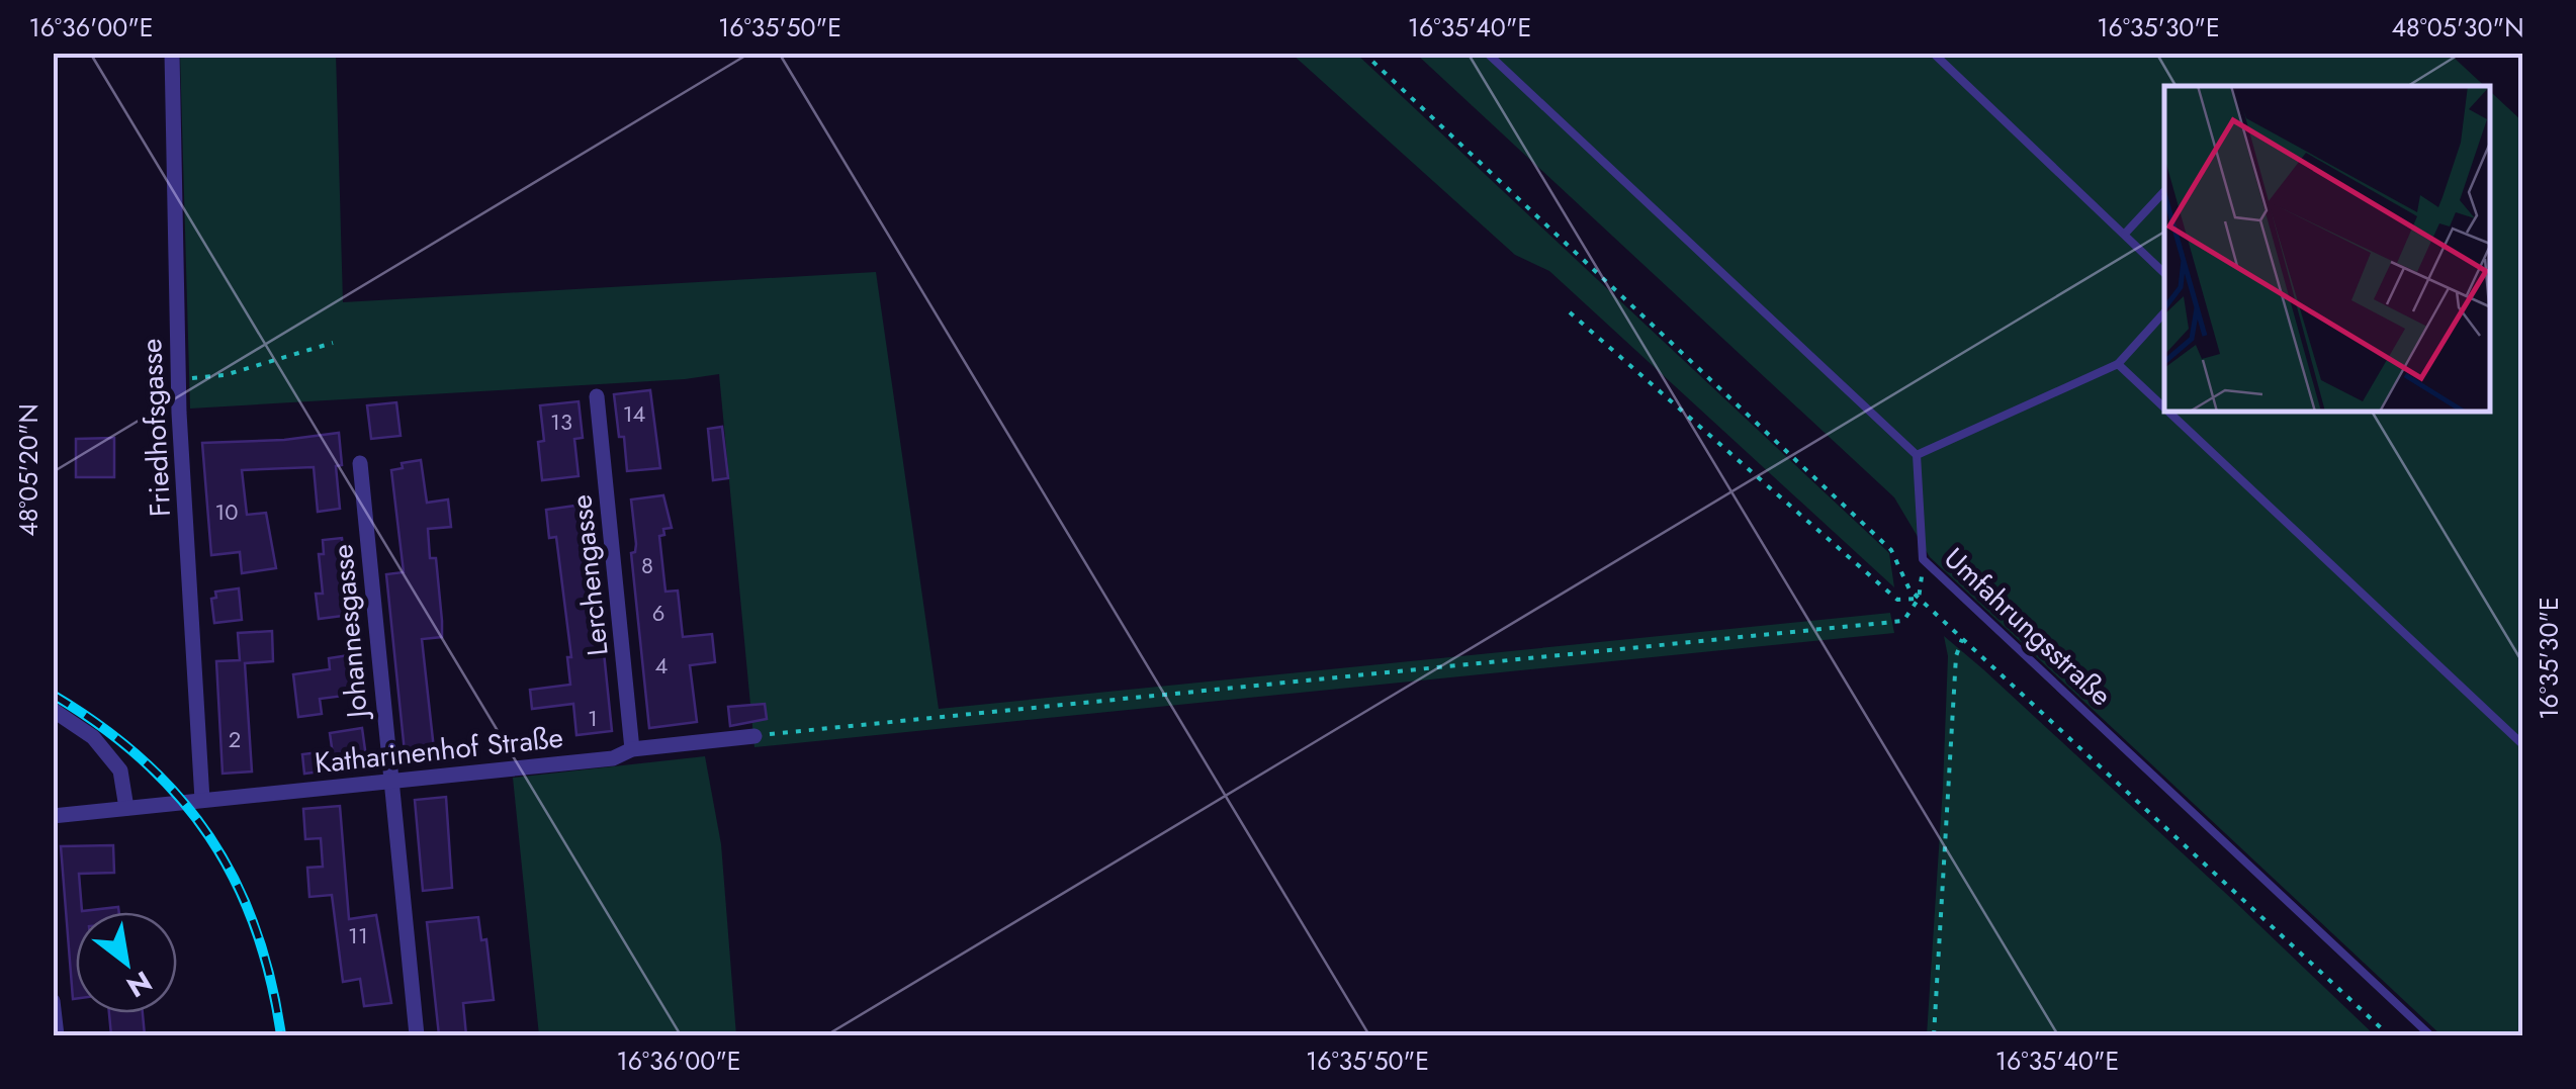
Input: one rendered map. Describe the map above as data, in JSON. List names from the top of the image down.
{
  "streets": {
    "street": [
      "Friedhofsgasse",
      "Lerchengasse",
      "Johannesgasse",
      "Katharinenhof Straße"
    ],
    "lane": ["Umfahrungsstraße"]
  },
  "crossings": [
    ["Friedhofsgasse", "Katharinenhof Straße"],
    ["Lerchengasse", "Katharinenhof Straße"],
    ["Johannesgasse", "Katharinenhof Straße"]
  ],
  "house_numbers": [
    "14",
    "13",
    "10",
    "8",
    "6",
    "4",
    "1",
    "2",
    "11"
  ],
  "north": "bottom right",
  "coordinates": [
    "16°36'00\"E",
    "16°35'50\"E",
    "16°35'40\"E",
    "16°35'30\"E",
    "48°05'30\"N",
    "48°05'20\"N"
  ]
}
